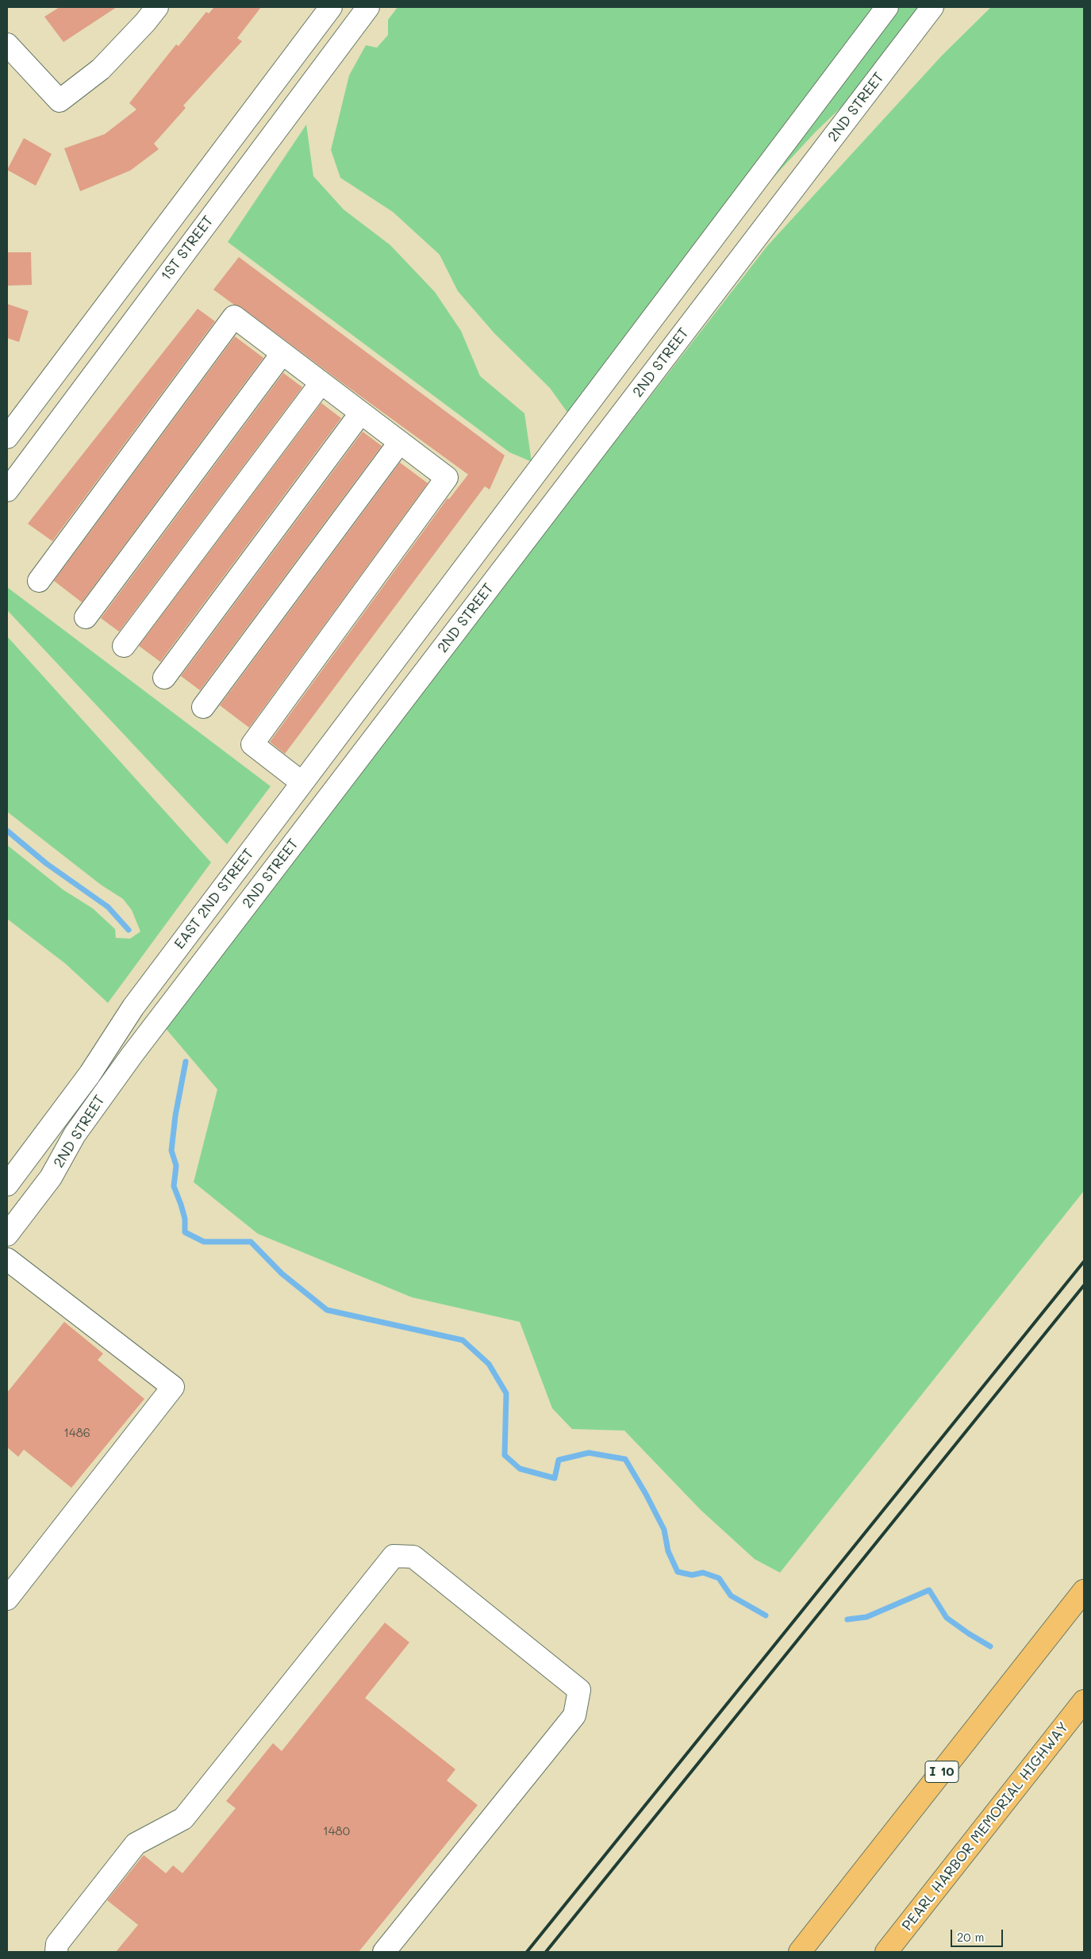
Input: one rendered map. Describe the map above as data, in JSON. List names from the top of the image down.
{
  "streets": {
    "highway": ["I 10", "PEARL HARBOR MEMORIAL HIGHWAY"],
    "street": ["2ND STREET", "1ST STREET", "EAST 2ND STREET"]
  },
  "crossings": [
    ["2ND STREET", "EAST 2ND STREET"]
  ],
  "house_numbers": ["1486", "1480"],
  "scale_bar": "20 m"
}
